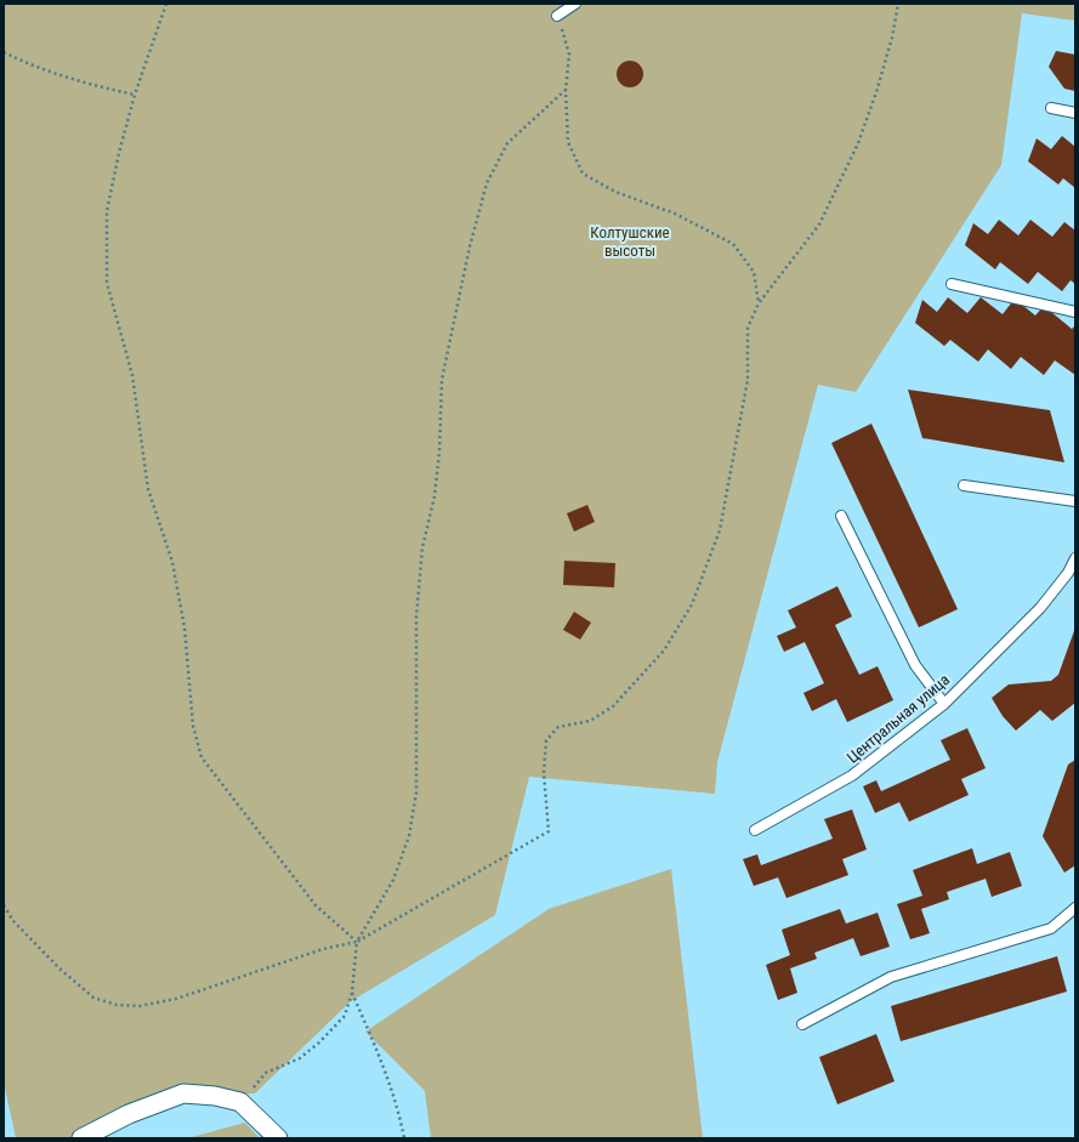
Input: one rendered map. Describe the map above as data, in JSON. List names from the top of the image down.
{
  "streets": {
    "lane": ["Центральная улица"]
  },
  "parks": ["Колтушские высоты"]
}
